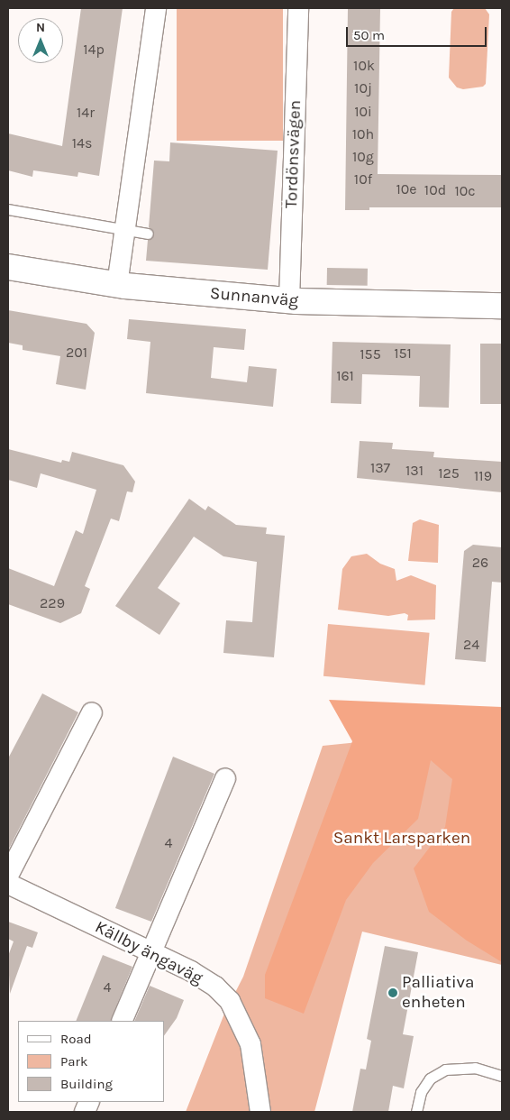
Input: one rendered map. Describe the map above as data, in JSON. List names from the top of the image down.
{
  "streets": {
    "street": ["Tordönsvägen", "Sunnanväg", "Källby ängaväg"]
  },
  "crossings": [
    ["Tordönsvägen", "Sunnanväg"]
  ],
  "parks": ["Sankt Larsparken"],
  "places": ["Palliativa enheten"],
  "house_numbers": [
    "14p",
    "10k",
    "10j",
    "10i",
    "14r",
    "10h",
    "14s",
    "10g",
    "10f",
    "10e",
    "10d",
    "10c",
    "201",
    "151",
    "155",
    "161",
    "137",
    "131",
    "125",
    "119",
    "26",
    "229",
    "24",
    "4",
    "4"
  ],
  "legend": ["Road", "Park", "Building"],
  "scale_bar": "50 m",
  "north": "top"
}
